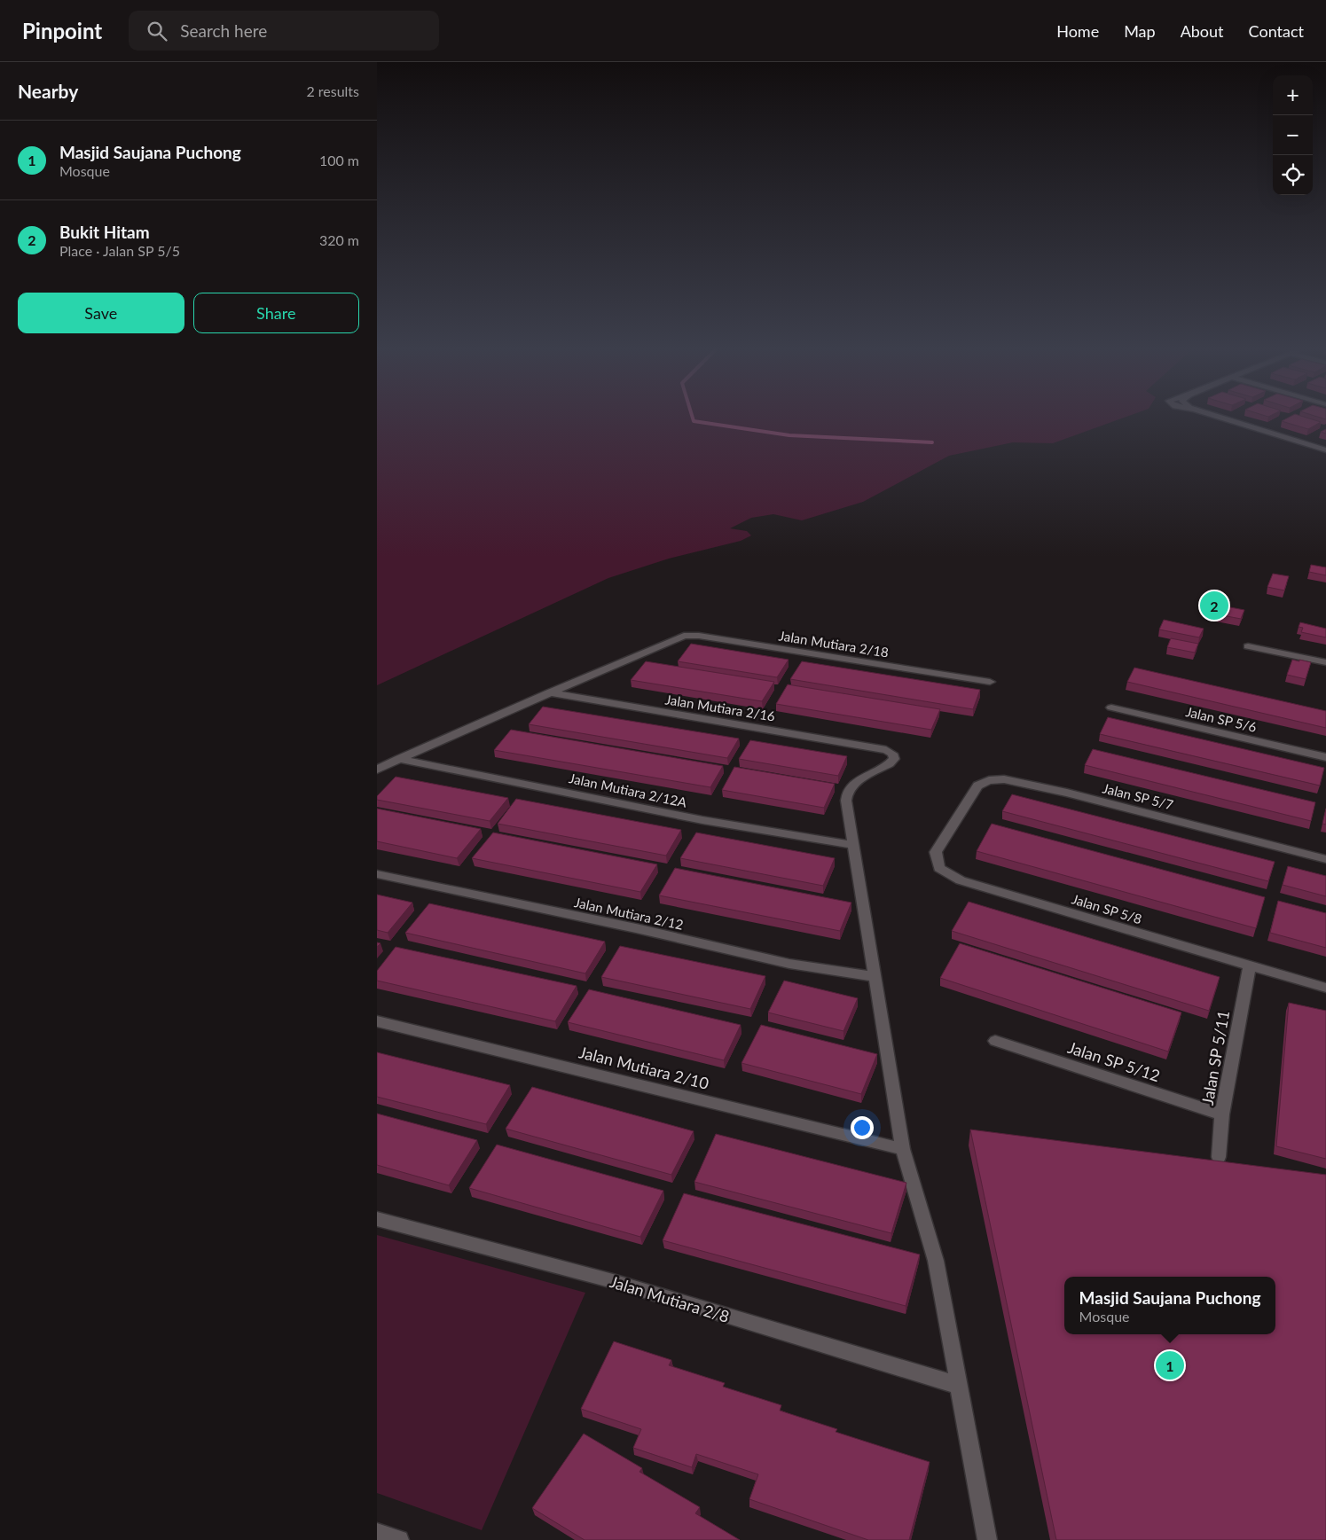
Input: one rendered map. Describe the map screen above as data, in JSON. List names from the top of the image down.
{
  "streets": {
    "street": [
      "Jalan Mutiara 2/18",
      "Jalan Mutiara 2/16",
      "Jalan SP 5/6",
      "Jalan Mutiara 2/12A",
      "Jalan SP 5/7",
      "Jalan SP 5/8",
      "Jalan Mutiara 2/12",
      "Jalan SP 5/11",
      "Jalan SP 5/12",
      "Jalan Mutiara 2/10",
      "Jalan Mutiara 2/8"
    ]
  },
  "crossings": [
    ["Jalan Mutiara 2/18", "Jalan Mutiara 2/16"],
    ["Jalan Mutiara 2/18", "Jalan Mutiara 2/12A"],
    ["Jalan Mutiara 2/16", "Jalan Mutiara 2/12A"],
    ["Jalan SP 5/7", "Jalan SP 5/8"],
    ["Jalan SP 5/8", "Jalan SP 5/11"],
    ["Jalan SP 5/11", "Jalan SP 5/12"]
  ],
  "page": {
    "header": "Pinpoint",
    "search": "Search here",
    "nav": [
      "Home",
      "Map",
      "About",
      "Contact"
    ],
    "heading": ["Nearby", "2 results"],
    "map_buttons": ["+", "−"],
    "list": [
      {
        "mark": "1",
        "name": "Masjid Saujana Puchong",
        "note": "Mosque",
        "value": "100 m"
      },
      {
        "mark": "2",
        "name": "Bukit Hitam",
        "note": "Place · Jalan SP 5/5",
        "value": "320 m"
      }
    ],
    "buttons": ["Save", "Share"],
    "pins": ["2", "1"],
    "popup": ["Masjid Saujana Puchong", "Mosque"]
  }
}
